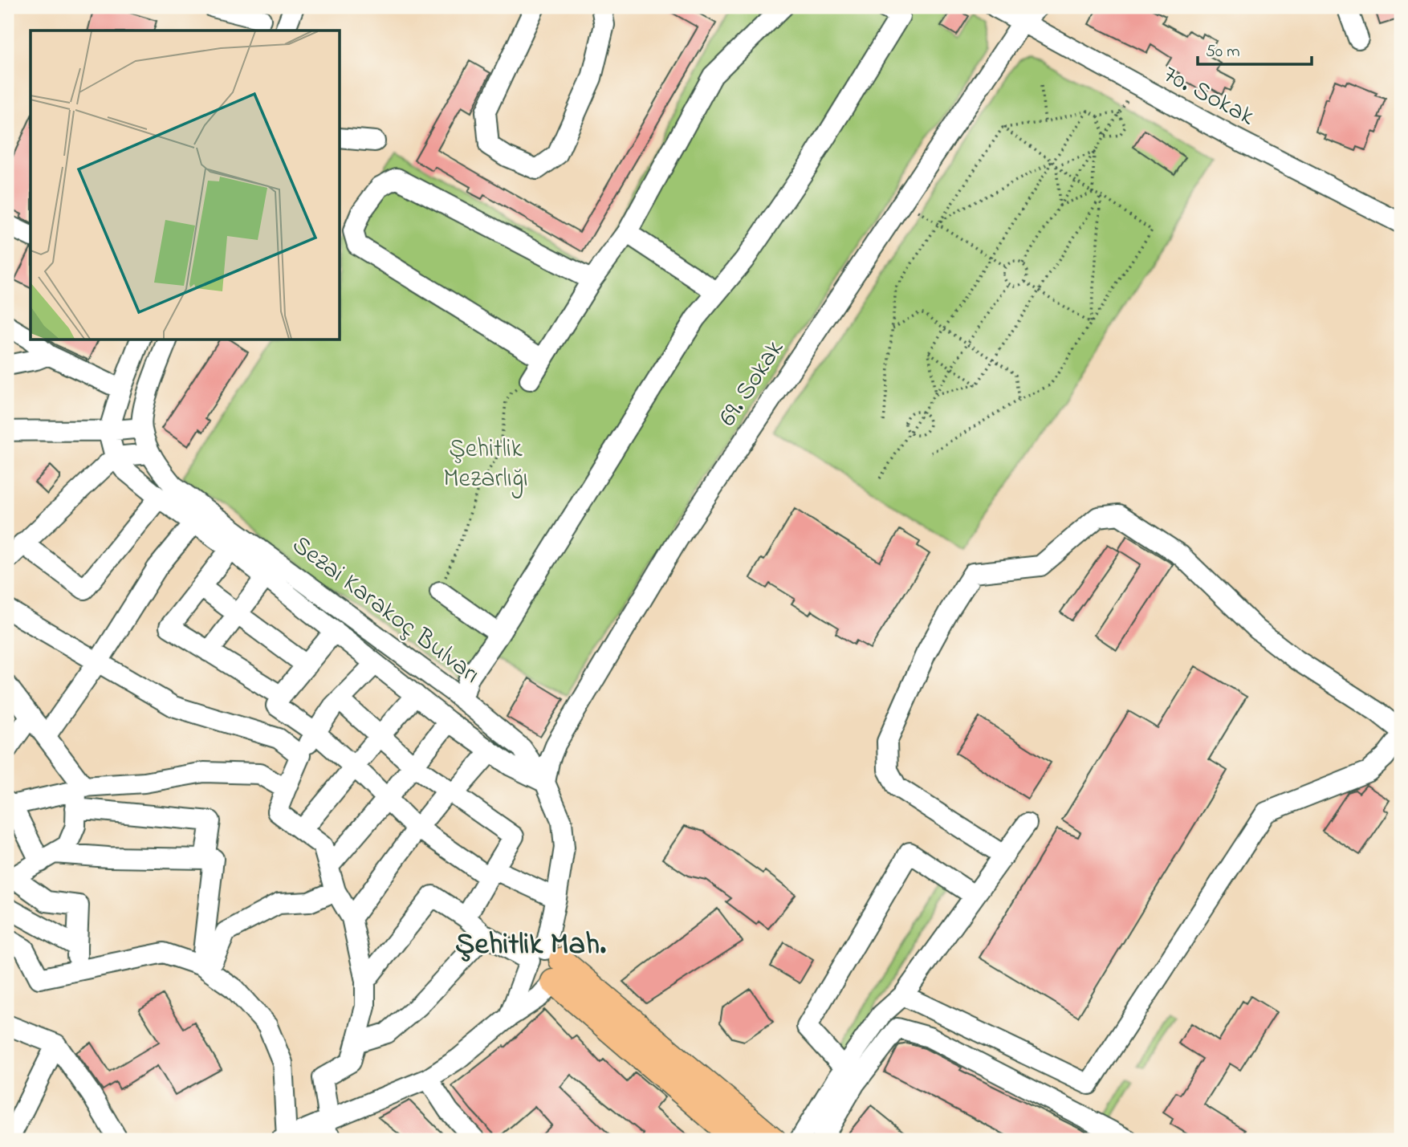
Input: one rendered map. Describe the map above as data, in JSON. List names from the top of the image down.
{
  "streets": {
    "street": ["70. Sokak", "69. Sokak", "Sezai Karakoç Bulvarı"]
  },
  "crossings": [
    ["70. Sokak", "69. Sokak"],
    ["69. Sokak", "Sezai Karakoç Bulvarı"]
  ],
  "districts": ["Şehitlik Mah."],
  "parks": ["Şehitlik Mezarlığı"],
  "scale_bar": "50 m"
}
